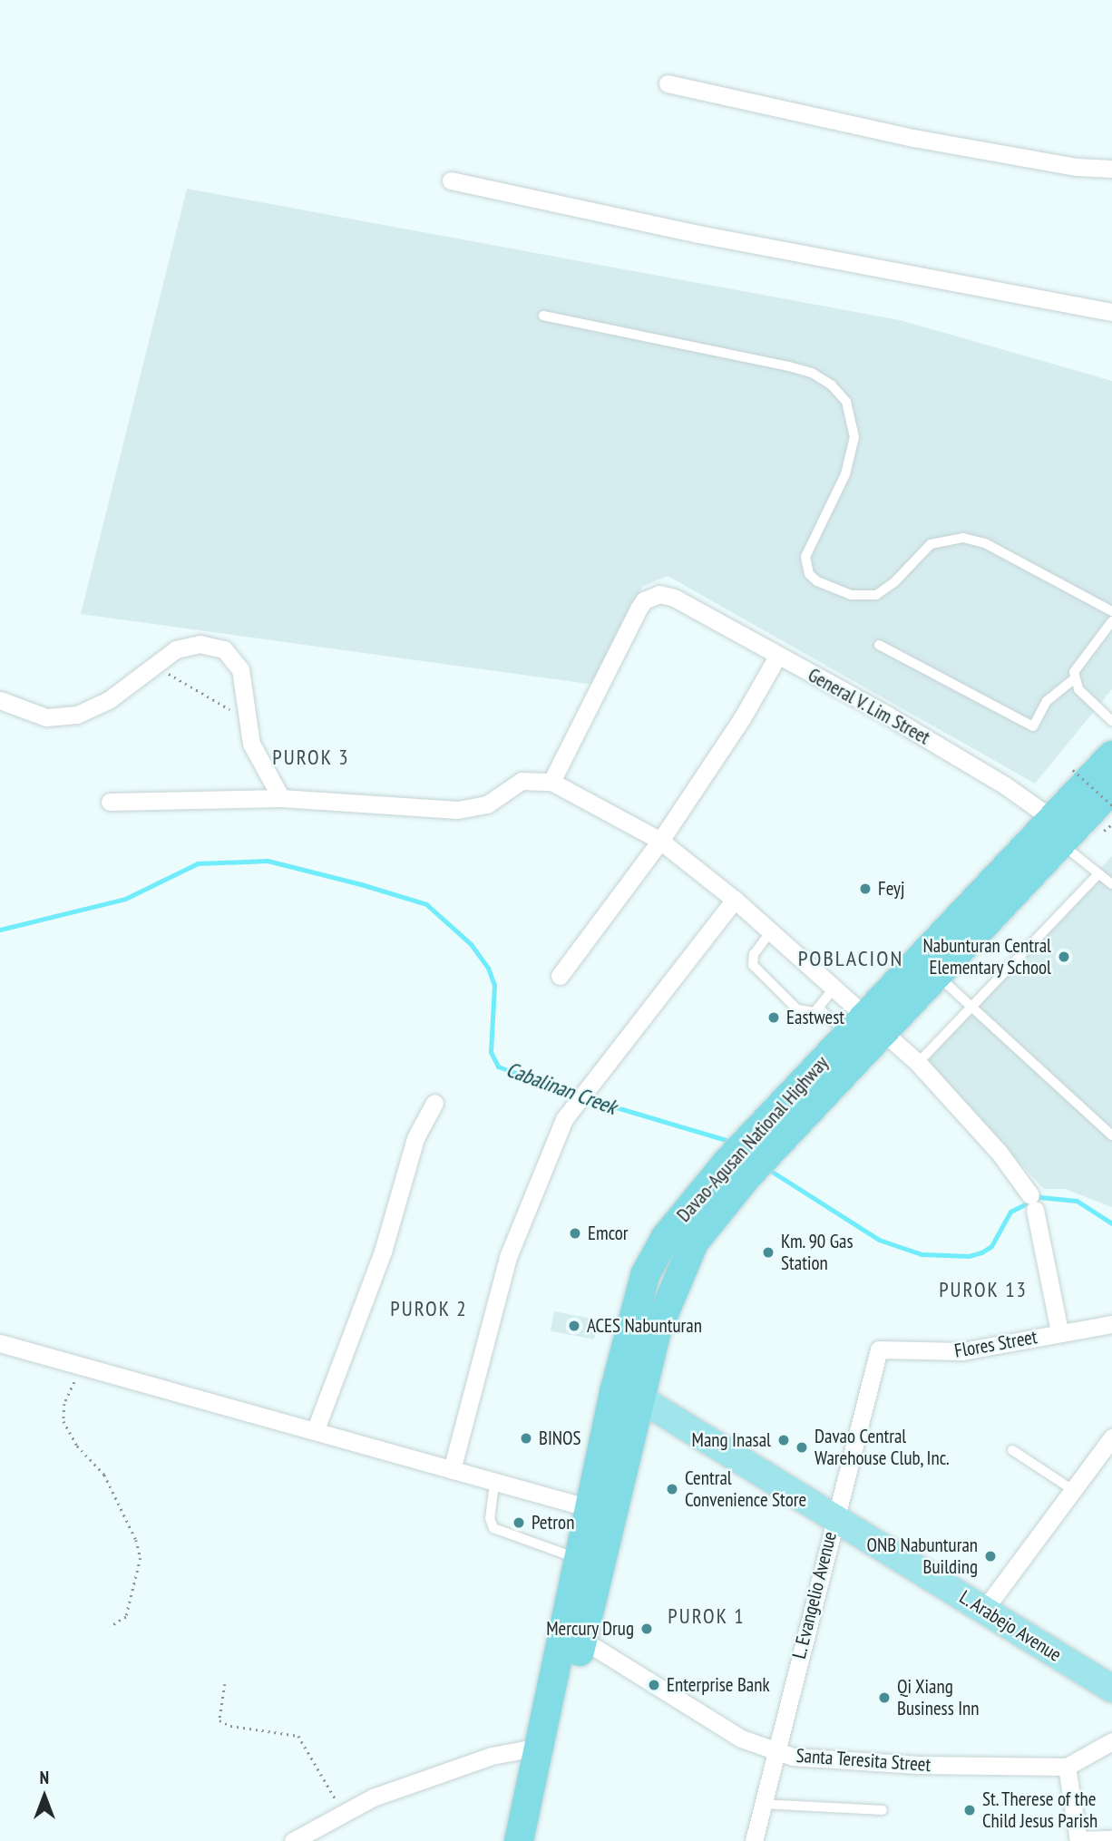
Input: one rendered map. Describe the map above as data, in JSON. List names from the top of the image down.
{
  "streets": {
    "highway": ["Davao-Agusan National Highway"],
    "main road": ["L. Arabejo Avenue"],
    "street": [
      "General V. Lim Street",
      "Flores Street",
      "L. Evangelio Avenue",
      "Santa Teresita Street"
    ]
  },
  "crossings": [
    ["General V. Lim Street", "Davao-Agusan National Highway"],
    ["Davao-Agusan National Highway", "L. Arabejo Avenue"],
    ["Davao-Agusan National Highway", "Santa Teresita Street"],
    ["Flores Street", "L. Evangelio Avenue"],
    ["L. Evangelio Avenue", "L. Arabejo Avenue"],
    ["L. Evangelio Avenue", "Santa Teresita Street"]
  ],
  "districts": [
    "PUROK 3",
    "POBLACION",
    "PUROK 13",
    "PUROK 2",
    "PUROK 1"
  ],
  "water": ["Cabalinan Creek"],
  "places": [
    "Feyj",
    "Nabunturan Central Elementary School",
    "Eastwest",
    "Emcor",
    "Km. 90 Gas Station",
    "ACES Nabunturan",
    "BINOS",
    "Mang Inasal",
    "Davao Central Warehouse Club, Inc.",
    "Central Convenience Store",
    "Petron",
    "ONB Nabunturan Building",
    "Mercury Drug",
    "Enterprise Bank",
    "Qi Xiang Business Inn",
    "St. Therese of the Child Jesus Parish"
  ],
  "north": "top"
}
